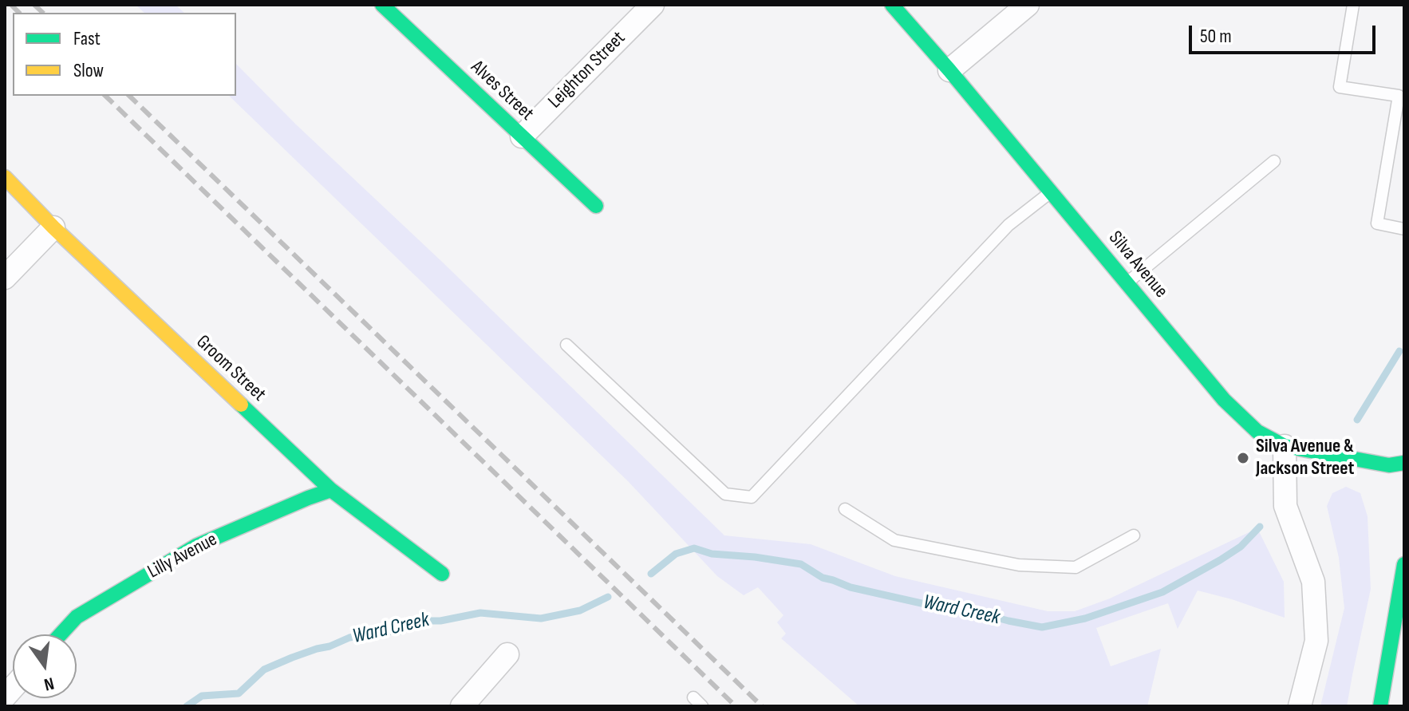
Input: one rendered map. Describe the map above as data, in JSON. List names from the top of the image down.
{
  "streets": {
    "street": [
      "Leighton Street",
      "Alves Street",
      "Silva Avenue",
      "Groom Street",
      "Lilly Avenue"
    ]
  },
  "crossings": [
    ["Leighton Street", "Alves Street"],
    ["Groom Street", "Lilly Avenue"]
  ],
  "water": ["Ward Creek"],
  "places": ["Silva Avenue & Jackson Street"],
  "legend": ["Fast", "Slow"],
  "scale_bar": "50 m",
  "north": "bottom"
}
